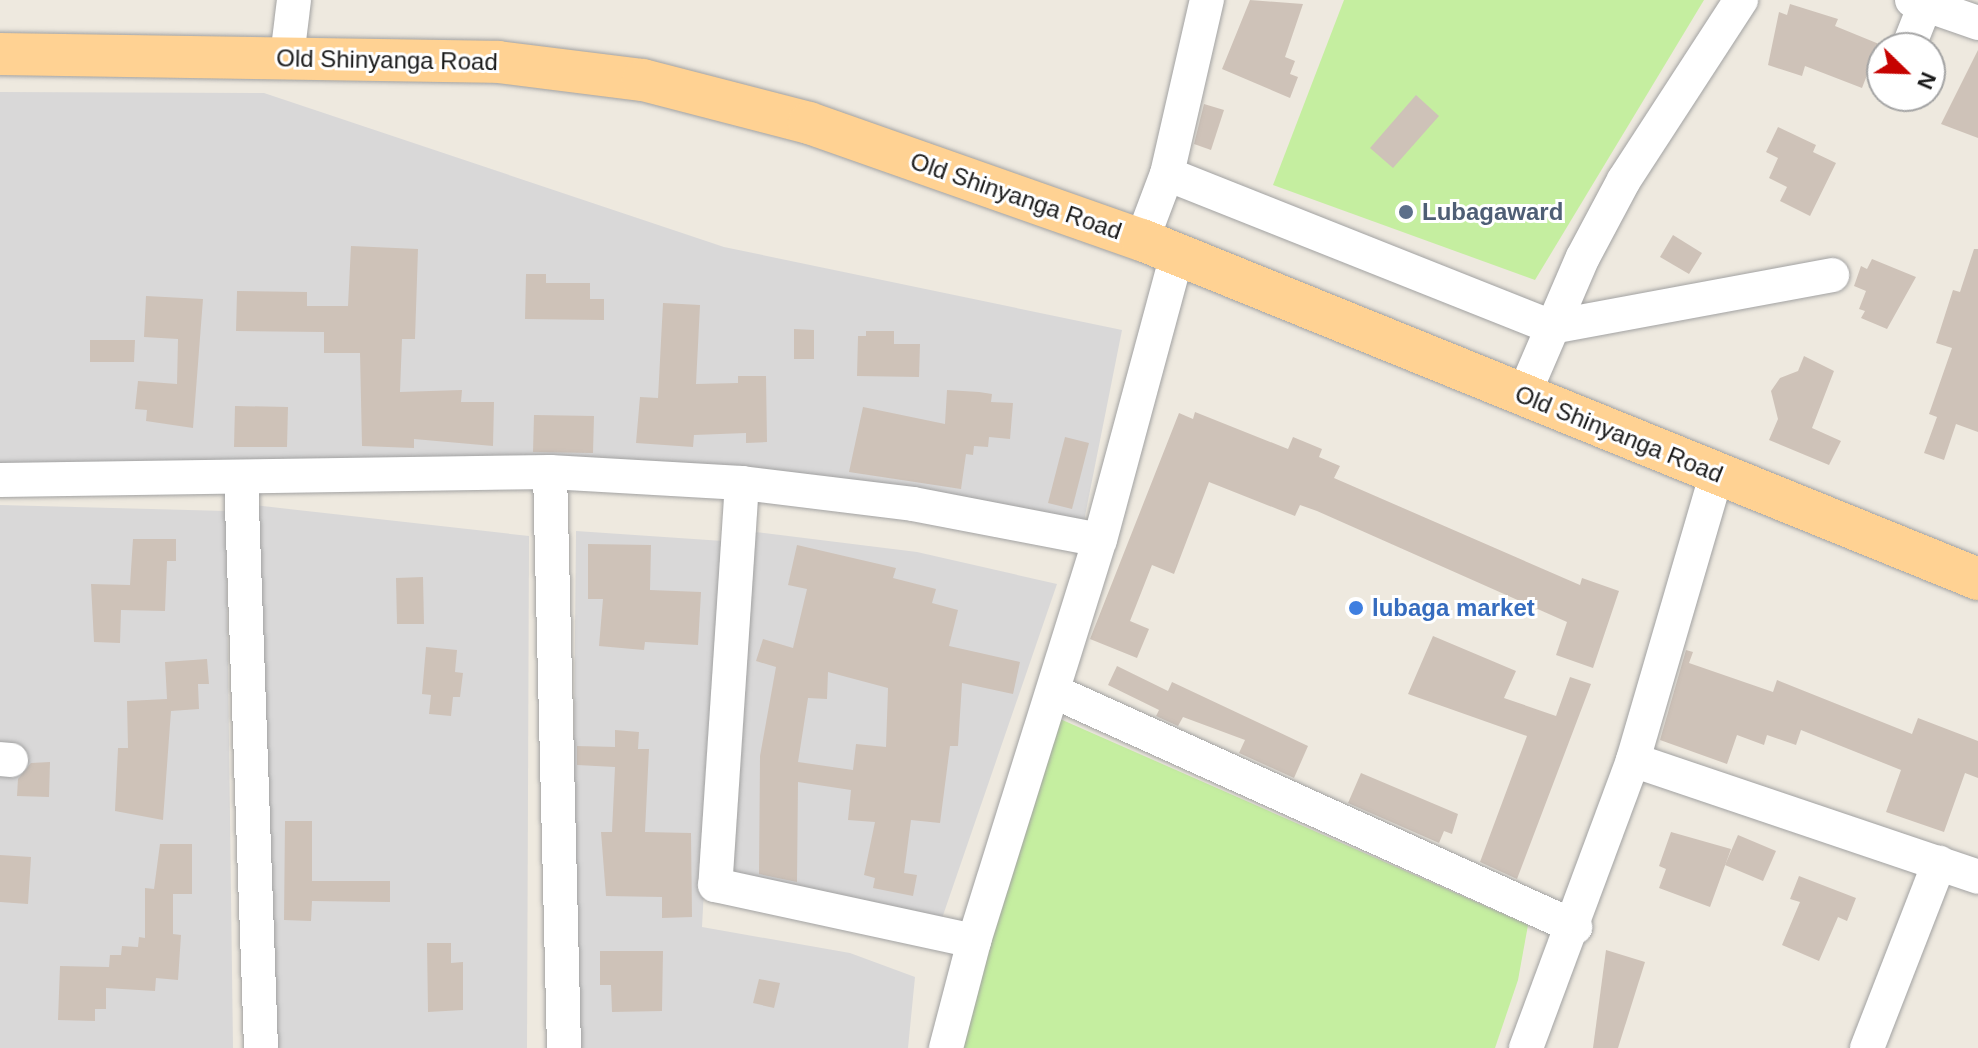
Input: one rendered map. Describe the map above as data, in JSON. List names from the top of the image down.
{
  "streets": {
    "main road": ["Old Shinyanga Road"]
  },
  "places": ["Lubagaward", "lubaga market"],
  "north": "bottom right"
}
